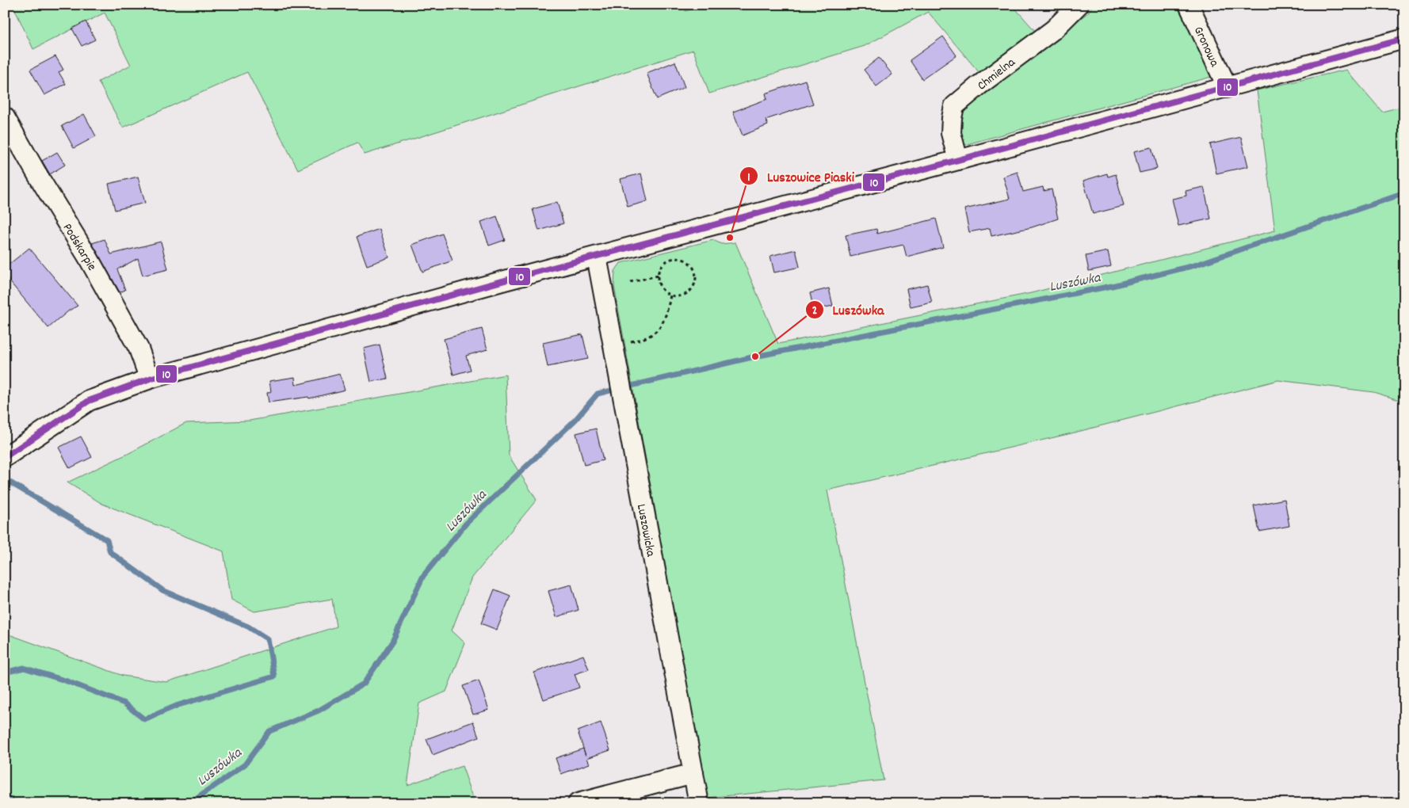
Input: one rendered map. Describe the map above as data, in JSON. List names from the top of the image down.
{
  "streets": {
    "street": [
      "Gronowa",
      "Chmielna",
      "Podskarpie",
      "Luszowicka"
    ]
  },
  "water": ["Luszówka"],
  "places": ["Luszowice Piaski", "Luszówka"],
  "lines": ["transit line 10"]
}
